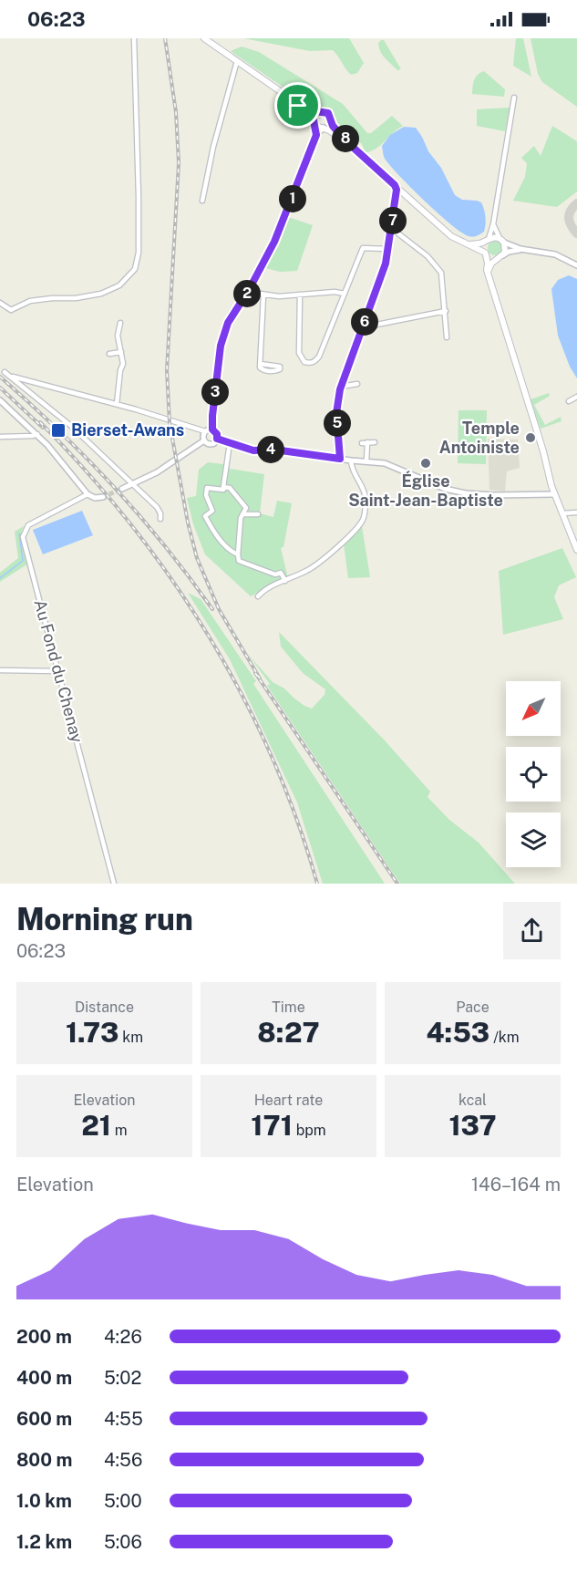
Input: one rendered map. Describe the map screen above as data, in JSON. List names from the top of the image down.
{
  "streets": {
    "street": ["Au Fond du Chenay"]
  },
  "places": {
    "transit": ["Bierset-Awans"],
    "other": ["Temple Antoiniste", "Église Saint-Jean-Baptiste"]
  },
  "north": "bottom left",
  "page": {
    "status": "06:23",
    "pins": [
      "8",
      "1",
      "7",
      "2",
      "6",
      "3",
      "5",
      "4"
    ],
    "heading": ["Morning run", "06:23"],
    "stats": [
      ["Distance", "1.73 km"],
      ["Time", "8:27"],
      ["Pace", "4:53 /km"],
      ["Elevation", "21 m"],
      ["Heart rate", "171 bpm"],
      ["kcal", "137"]
    ],
    "chart": ["Elevation", "146–164 m"],
    "list": [
      {
        "name": "200 m",
        "note": "4:26"
      },
      {
        "name": "400 m",
        "note": "5:02"
      },
      {
        "name": "600 m",
        "note": "4:55"
      },
      {
        "name": "800 m",
        "note": "4:56"
      },
      {
        "name": "1.0 km",
        "note": "5:00"
      },
      {
        "name": "1.2 km",
        "note": "5:06"
      }
    ]
  }
}
